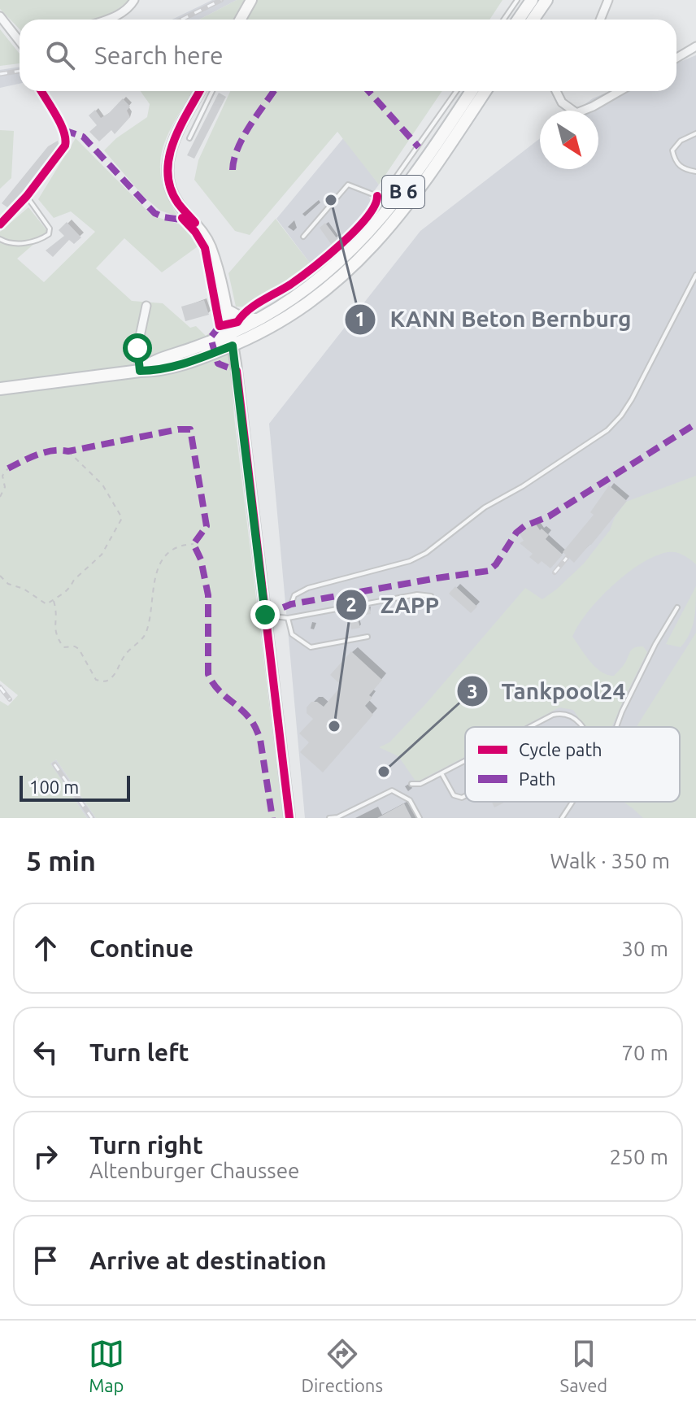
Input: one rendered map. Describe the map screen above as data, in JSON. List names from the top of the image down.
{
  "streets": {
    "main road": ["B 6"]
  },
  "places": ["KANN Beton Bernburg", "ZAPP", "Tankpool24"],
  "legend": ["Cycle path", "Path"],
  "scale_bar": "100 m",
  "north": "bottom right",
  "page": {
    "search": "Search here",
    "scale": "100 m",
    "heading": ["5 min", "Walk · 350 m"],
    "list": [
      ["Continue", "30 m"],
      ["Turn left", "70 m"],
      ["Turn right", "Altenburger Chaussee", "250 m"],
      "Arrive at destination"
    ],
    "nav": ["Map", "Directions", "Saved"]
  }
}
